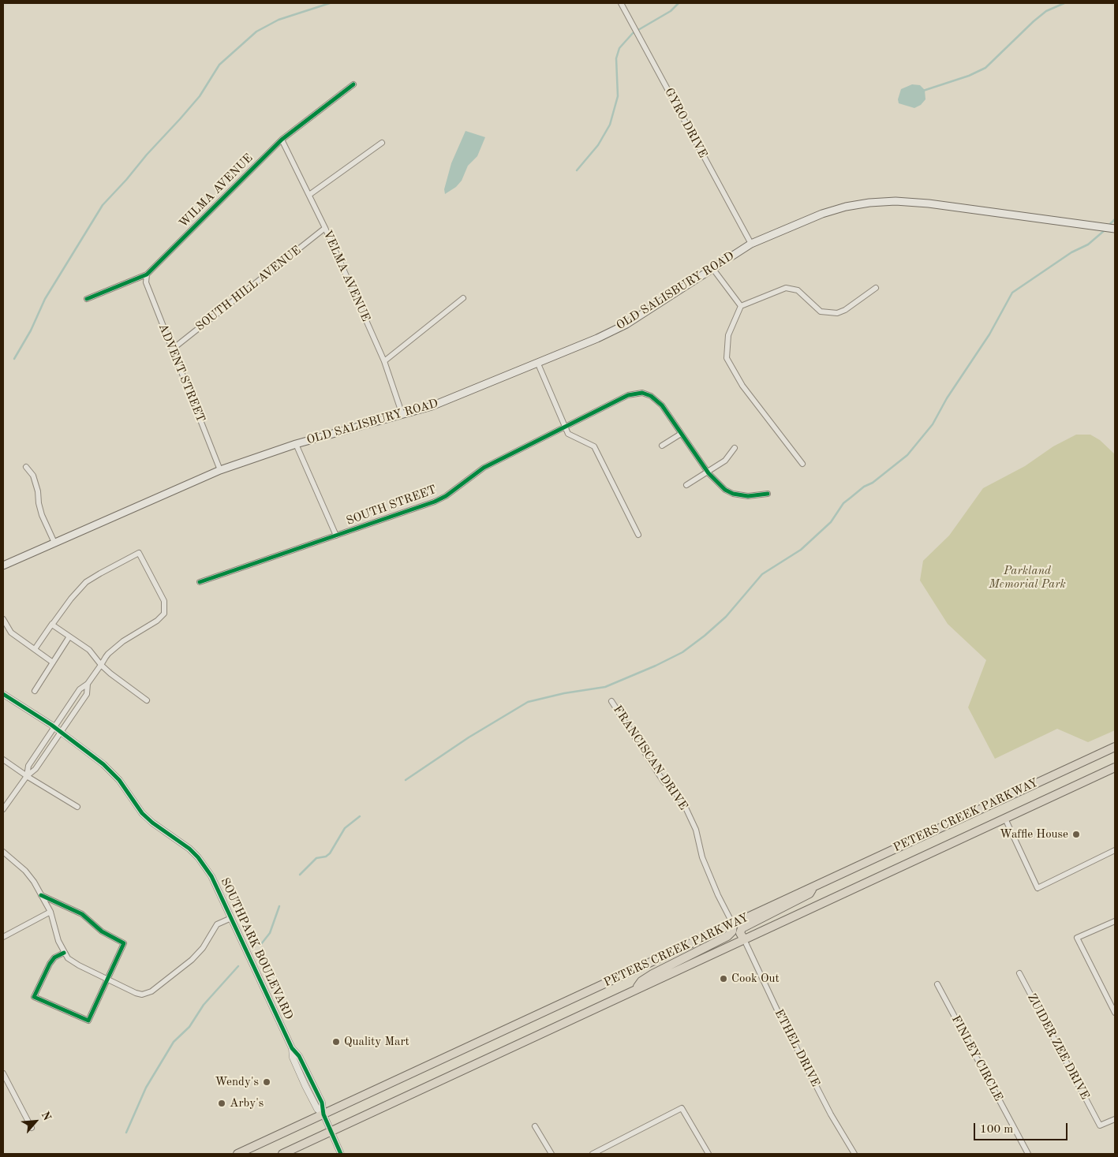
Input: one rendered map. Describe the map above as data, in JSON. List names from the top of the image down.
{
  "streets": {
    "main road": ["OLD SALISBURY ROAD", "PETERS CREEK PARKWAY"],
    "street": [
      "GYRO DRIVE",
      "WILMA AVENUE",
      "VELMA AVENUE",
      "SOUTH HILL AVENUE",
      "ADVENT STREET",
      "SOUTH STREET",
      "FRANCISCAN DRIVE",
      "SOUTHPARK BOULEVARD",
      "ZUIDER ZEE DRIVE",
      "ETHEL DRIVE",
      "FINLEY CIRCLE"
    ]
  },
  "crossings": [
    ["GYRO DRIVE", "OLD SALISBURY ROAD"],
    ["WILMA AVENUE", "VELMA AVENUE"],
    ["WILMA AVENUE", "ADVENT STREET"],
    ["VELMA AVENUE", "SOUTH HILL AVENUE"],
    ["VELMA AVENUE", "OLD SALISBURY ROAD"],
    ["SOUTH HILL AVENUE", "ADVENT STREET"],
    ["OLD SALISBURY ROAD", "ADVENT STREET"],
    ["FRANCISCAN DRIVE", "PETERS CREEK PARKWAY"],
    ["PETERS CREEK PARKWAY", "SOUTHPARK BOULEVARD"],
    ["PETERS CREEK PARKWAY", "ETHEL DRIVE"]
  ],
  "parks": ["Parkland Memorial Park"],
  "places": [
    "Waffle House",
    "Cook Out",
    "Quality Mart",
    "Wendy's",
    "Arby's"
  ],
  "scale_bar": "100 m",
  "north": "top right"
}
